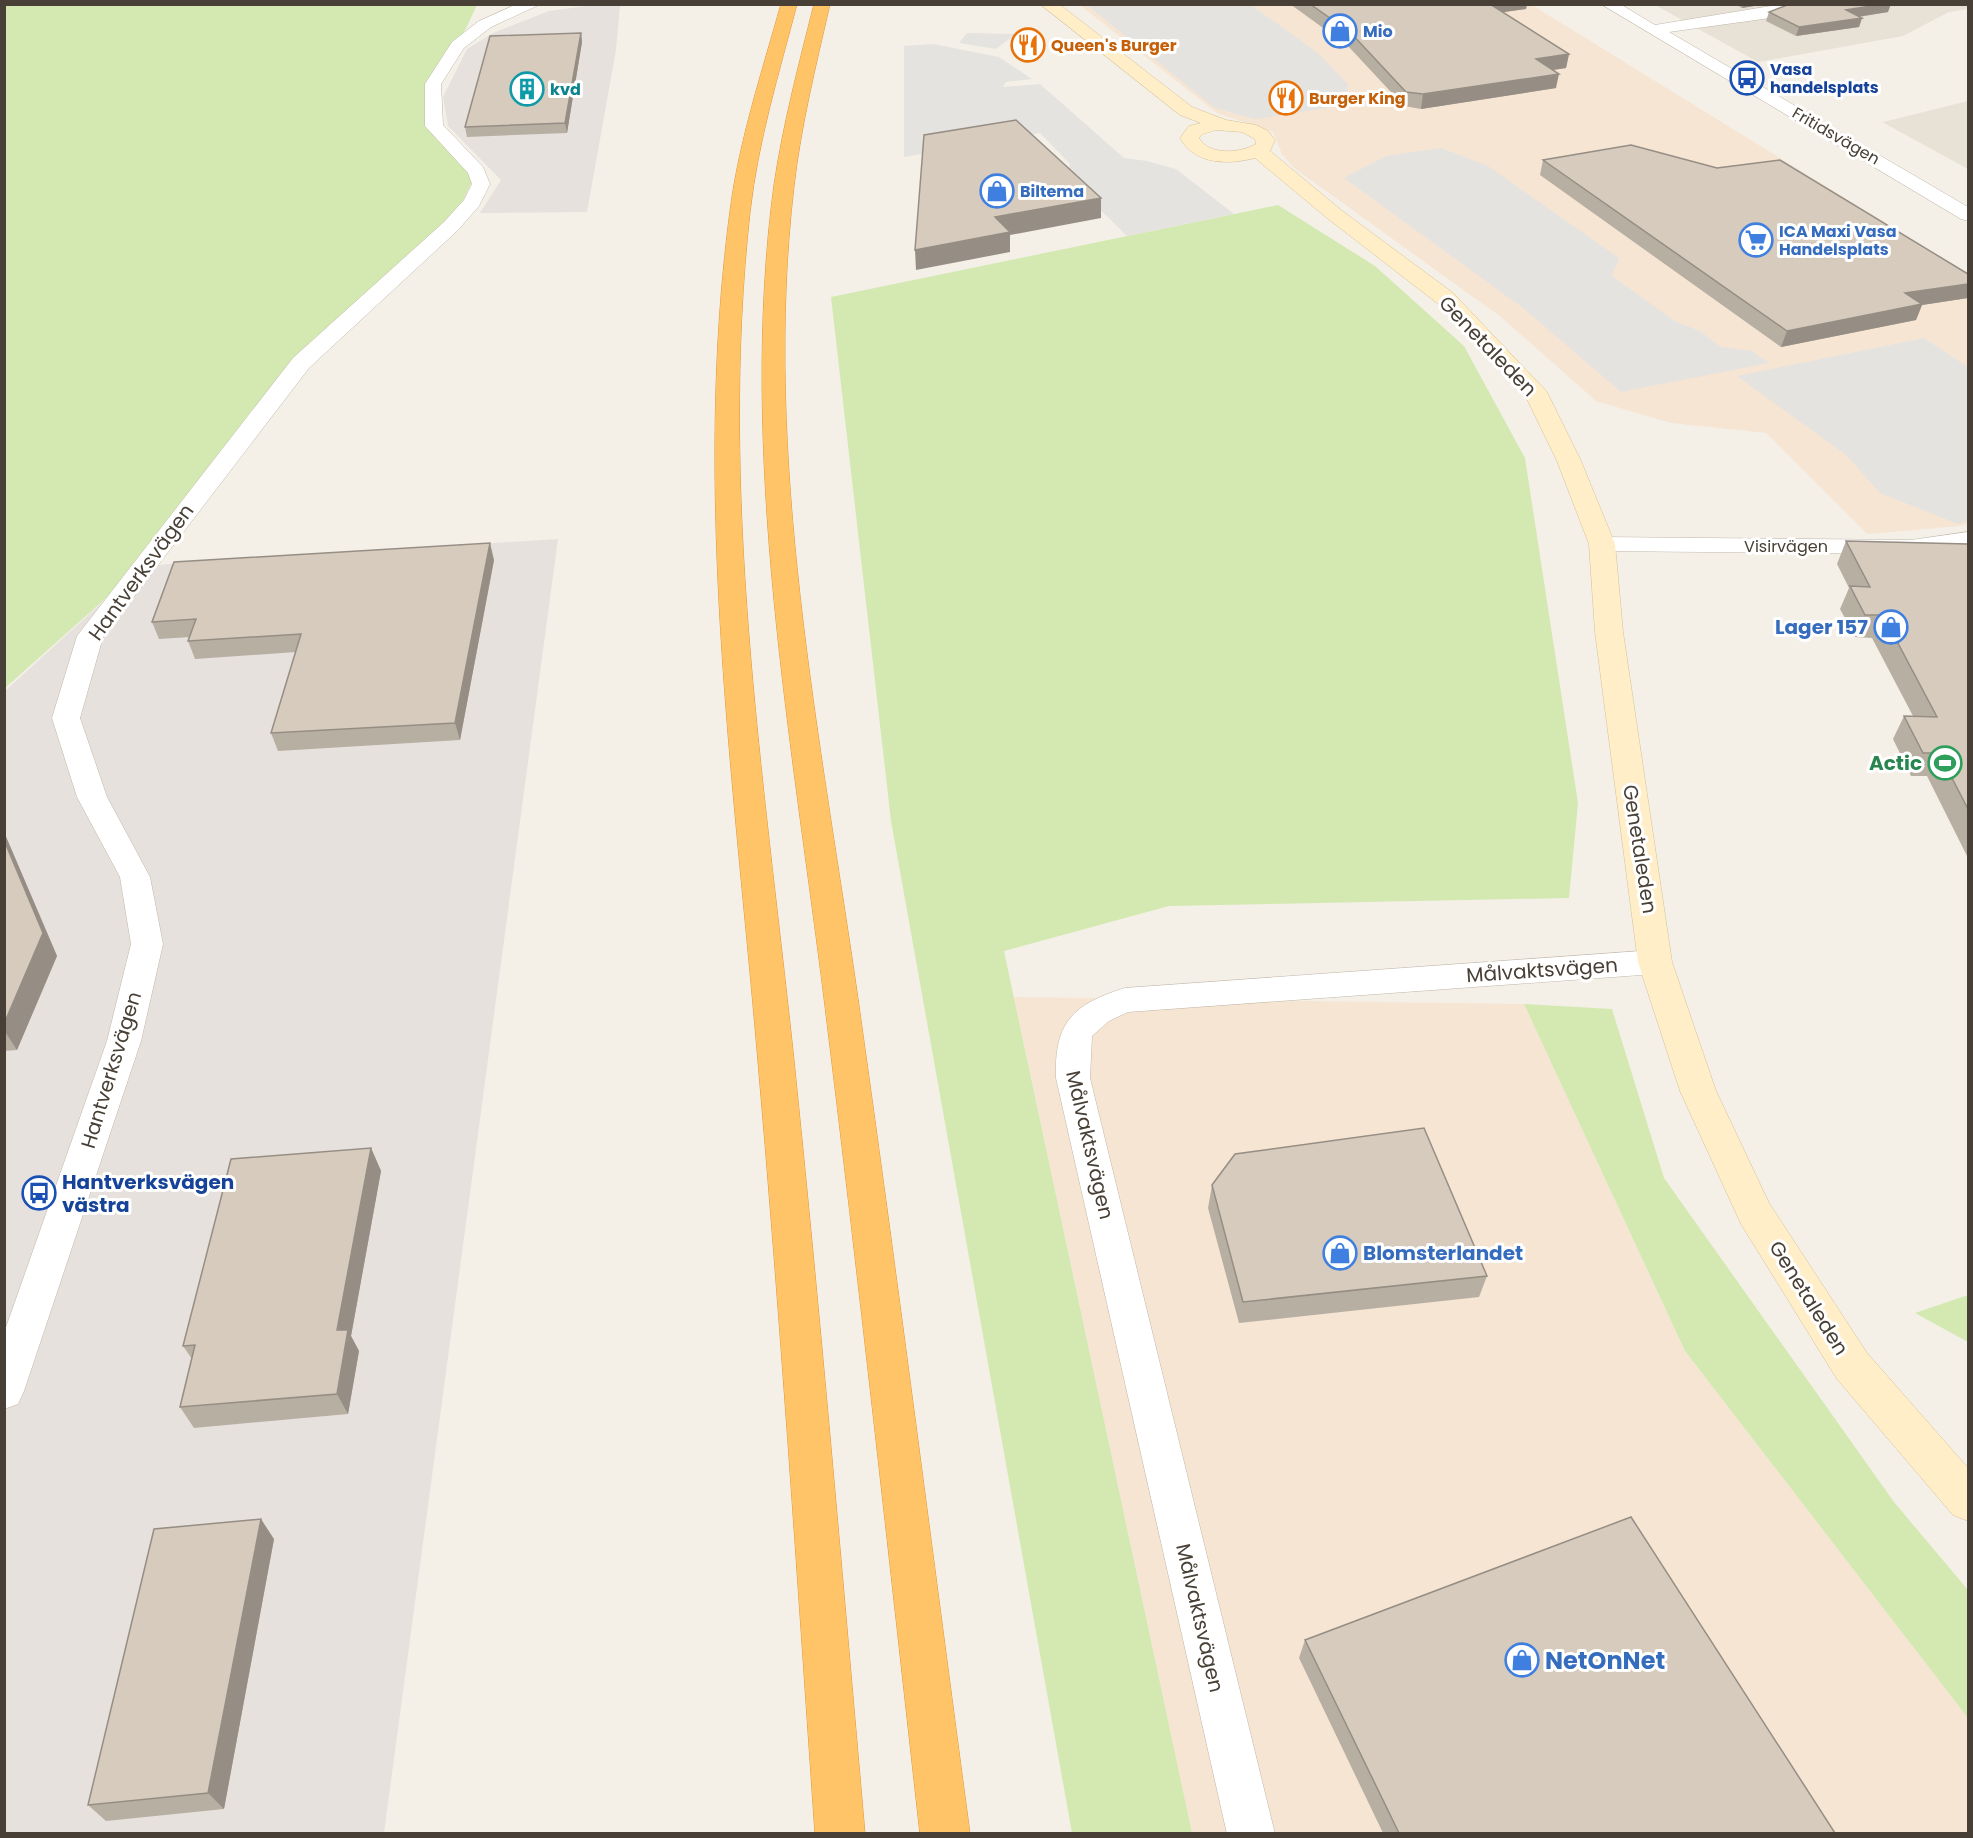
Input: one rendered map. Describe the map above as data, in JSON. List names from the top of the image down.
{
  "streets": {
    "main road": ["Genetaleden"],
    "street": [
      "Fritidsvägen",
      "Visirvägen",
      "Hantverksvägen",
      "Målvaktsvägen"
    ]
  },
  "crossings": [
    ["Genetaleden", "Visirvägen"],
    ["Genetaleden", "Målvaktsvägen"]
  ],
  "places": {
    "shop": [
      "Mio",
      "Biltema",
      "Lager 157",
      "Blomsterlandet",
      "NetOnNet"
    ],
    "restaurant": ["Queen's Burger", "Burger King"],
    "bus stop": ["Vasa handelsplats", "Hantverksvägen västra"],
    "building": ["kvd"],
    "supermarket": ["ICA Maxi Vasa Handelsplats"],
    "sports": ["Actic"]
  }
}
